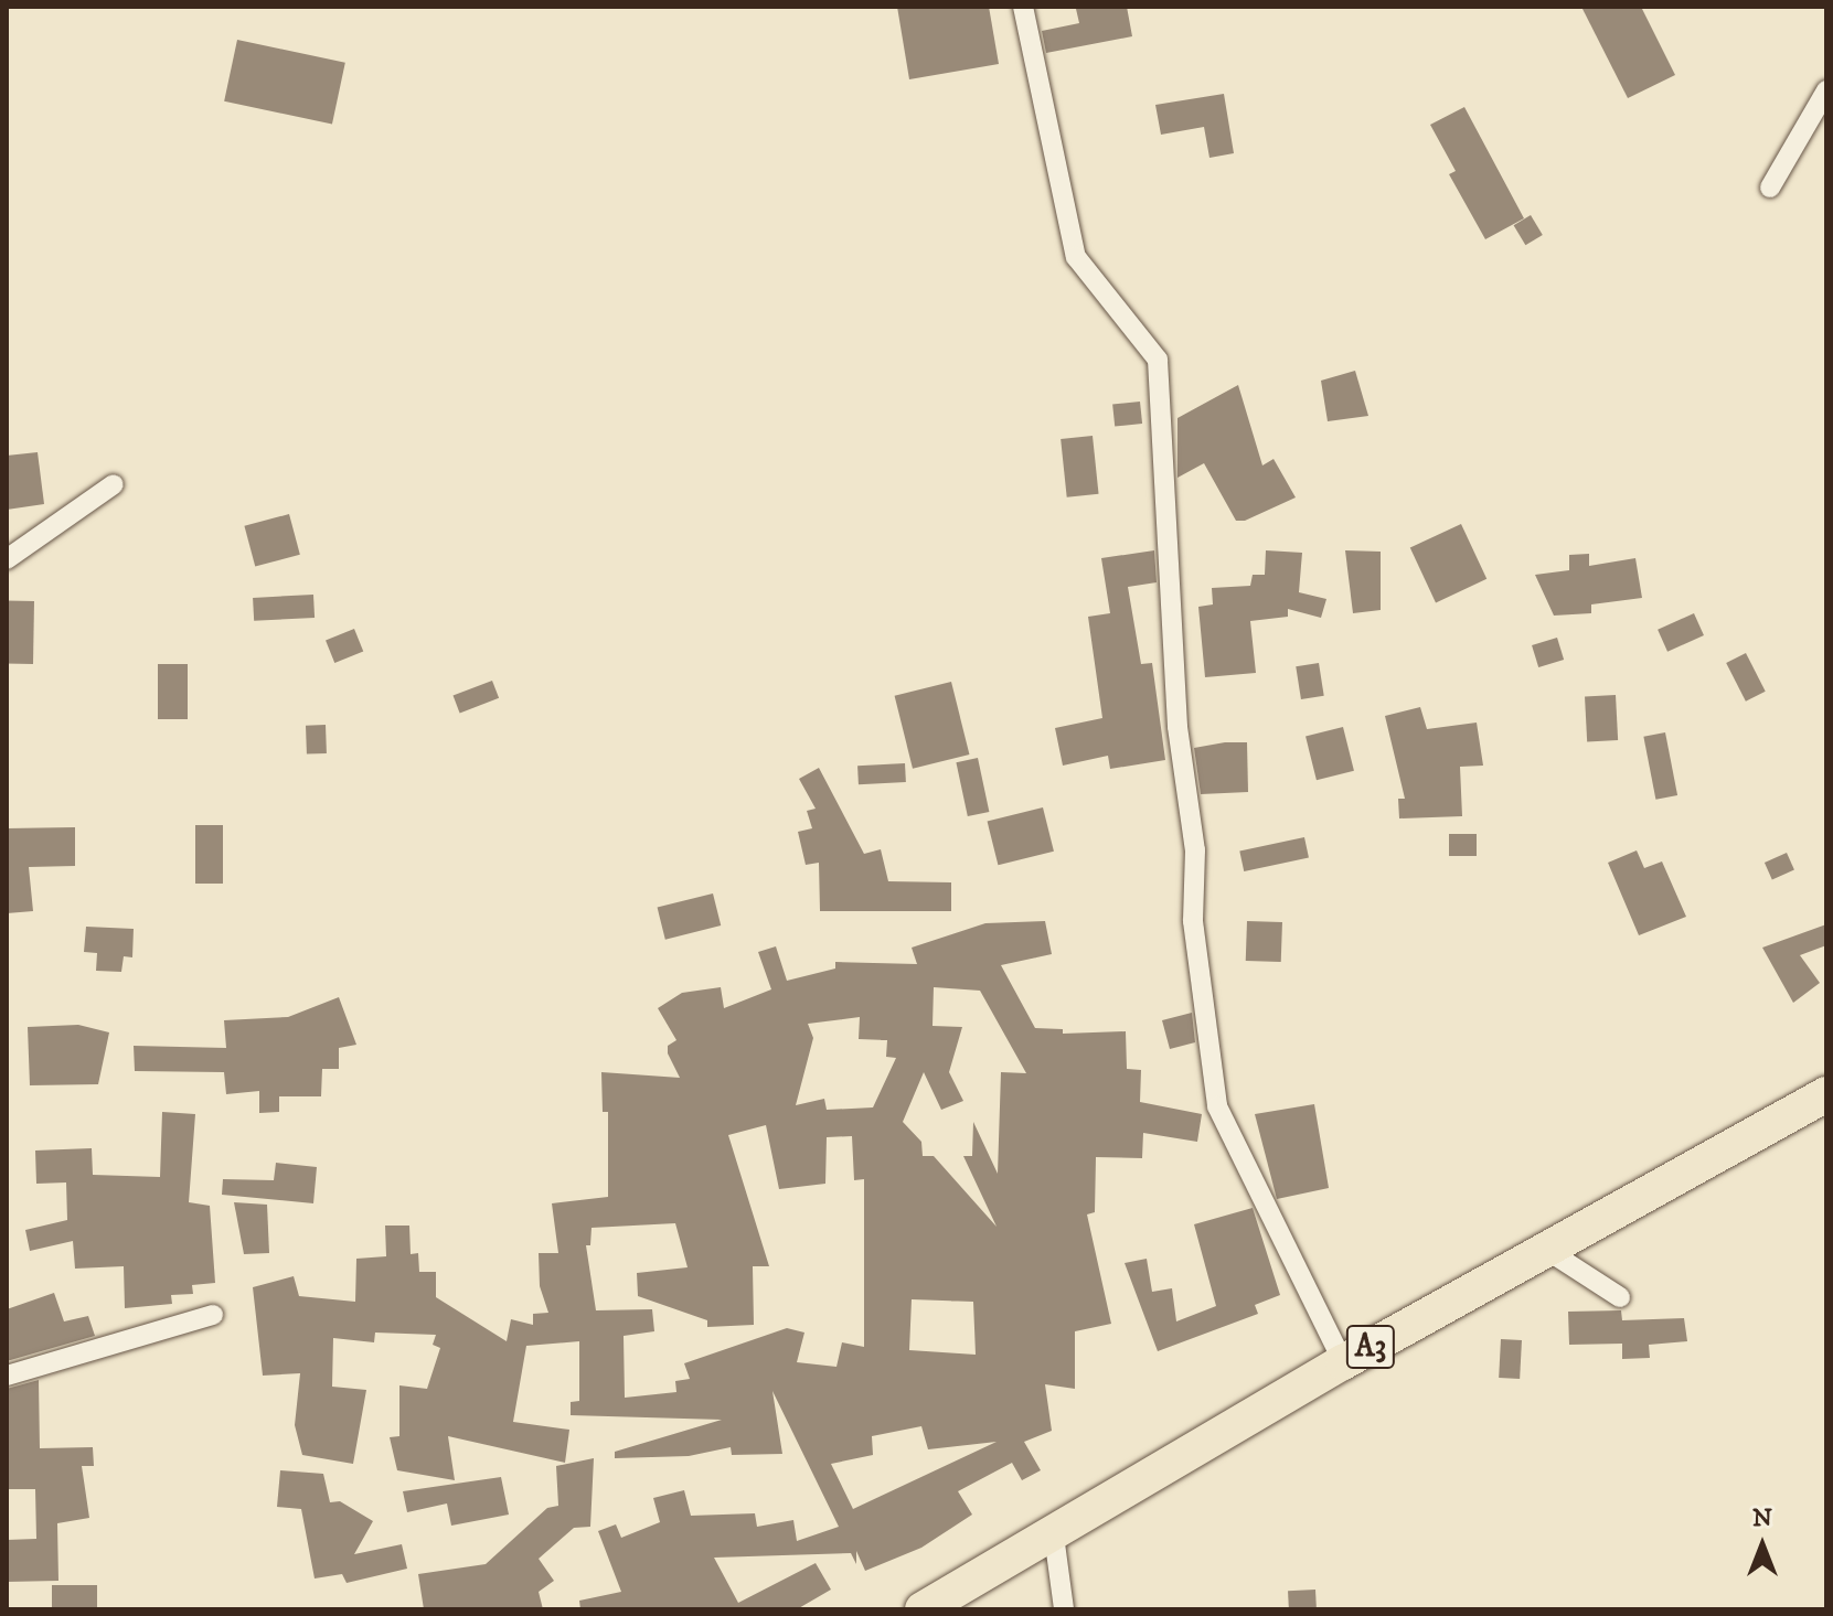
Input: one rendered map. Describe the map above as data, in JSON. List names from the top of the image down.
{
  "streets": {
    "highway": ["A3"]
  },
  "north": "top"
}
